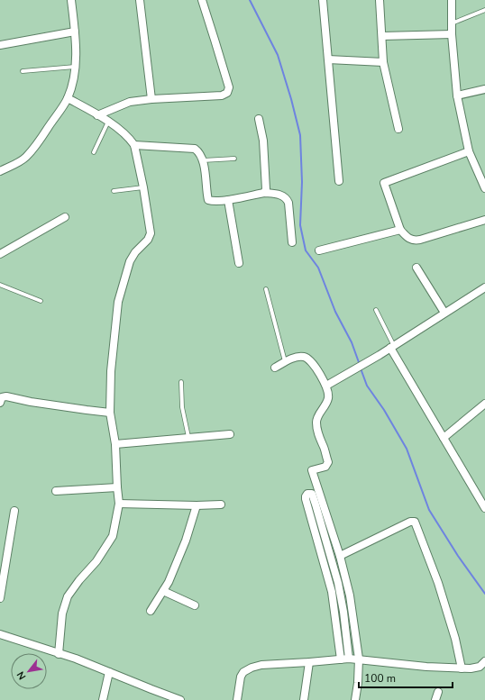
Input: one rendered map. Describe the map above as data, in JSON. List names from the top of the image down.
{
  "scale_bar": "100 m",
  "north": "bottom left"
}
